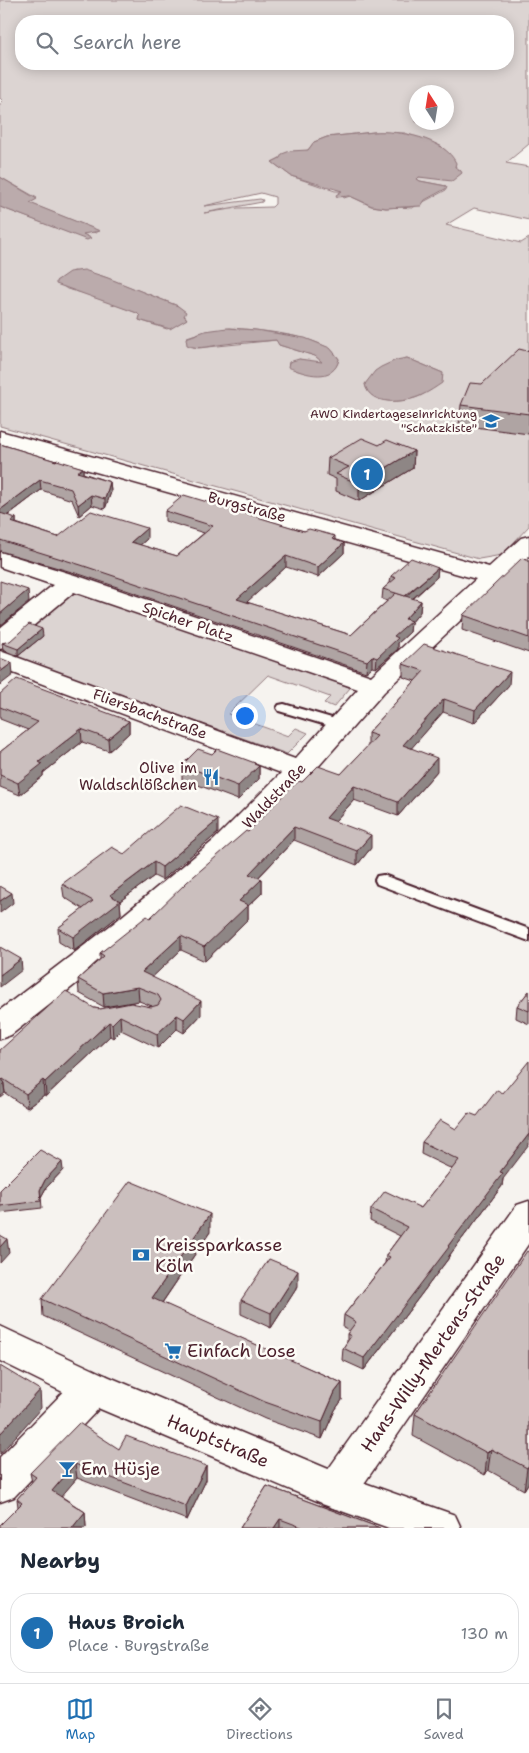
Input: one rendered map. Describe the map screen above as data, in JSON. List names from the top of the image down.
{
  "streets": {
    "street": [
      "Burgstraße",
      "Spicher Platz",
      "Fliersbachstraße",
      "Waldstraße",
      "Hans-Willy-Mertens-Straße",
      "Hauptstraße"
    ]
  },
  "crossings": [
    ["Burgstraße", "Waldstraße"],
    ["Spicher Platz", "Waldstraße"],
    ["Fliersbachstraße", "Waldstraße"],
    ["Hans-Willy-Mertens-Straße", "Hauptstraße"]
  ],
  "places": {
    "school or university": ["AWO Kindertageseinrichtung \"Schatzkiste\""],
    "restaurant": ["Olive im Waldschlößchen"],
    "bank": ["Kreissparkasse Köln"],
    "supermarket": ["Einfach Lose"],
    "bar": ["Em Hüsje"]
  },
  "north": "top",
  "page": {
    "search": "Search here",
    "pins": "1",
    "heading": "Nearby",
    "list": [
      {
        "mark": "1",
        "name": "Haus Broich",
        "note": "Place · Burgstraße",
        "value": "130 m"
      }
    ],
    "nav": ["Map", "Directions", "Saved"]
  }
}
